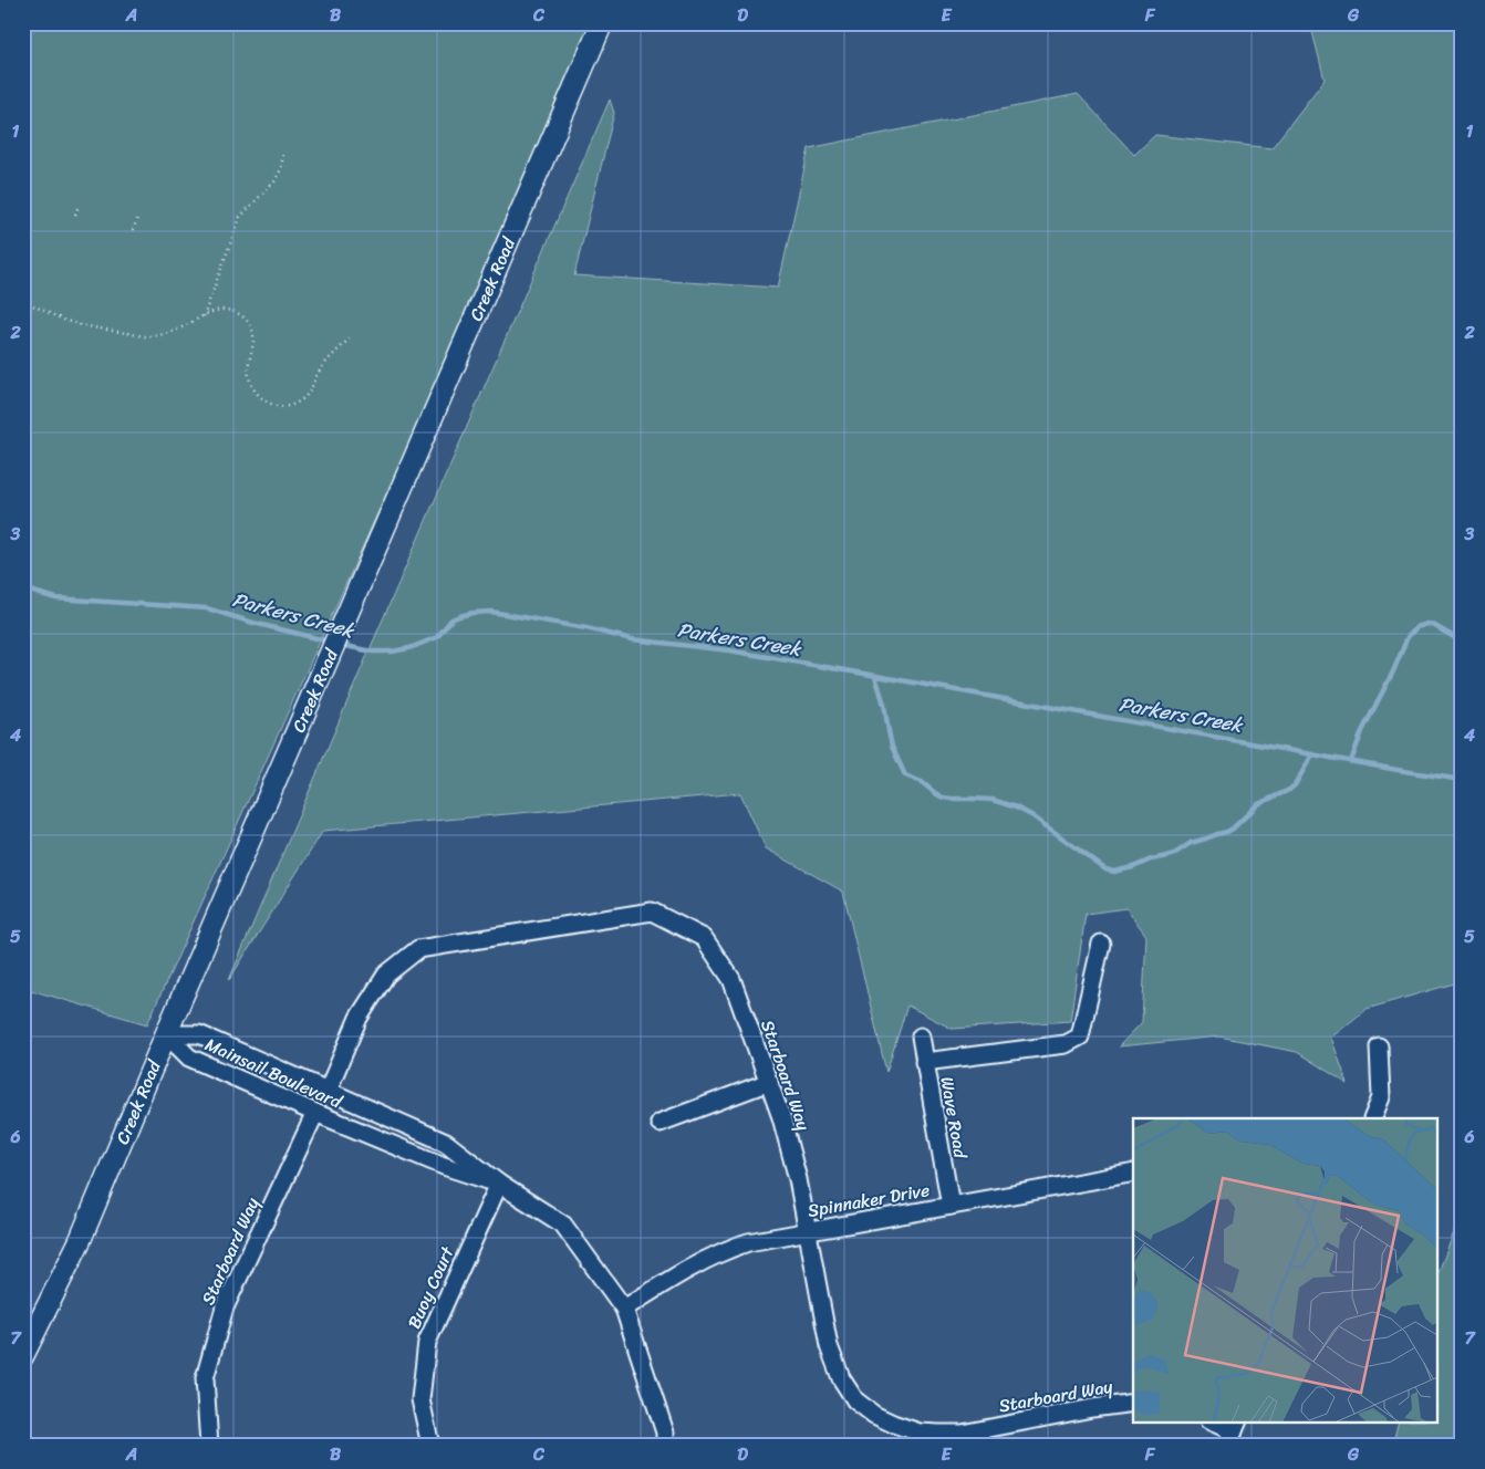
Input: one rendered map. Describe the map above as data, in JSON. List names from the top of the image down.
{
  "streets": {
    "main road": ["Creek Road"],
    "street": [
      "Mainsail Boulevard",
      "Starboard Way",
      "Wave Road",
      "Spinnaker Drive",
      "Buoy Court"
    ]
  },
  "crossings": [
    ["Creek Road", "Mainsail Boulevard"],
    ["Mainsail Boulevard", "Starboard Way"],
    ["Mainsail Boulevard", "Spinnaker Drive"],
    ["Mainsail Boulevard", "Buoy Court"],
    ["Starboard Way", "Spinnaker Drive"],
    ["Wave Road", "Spinnaker Drive"]
  ],
  "water": ["Parkers Creek"],
  "grid": {
    "columns": [
      "A",
      "B",
      "C",
      "D",
      "E",
      "F",
      "G"
    ],
    "rows": [
      "1",
      "2",
      "3",
      "4",
      "5",
      "6",
      "7"
    ]
  }
}
